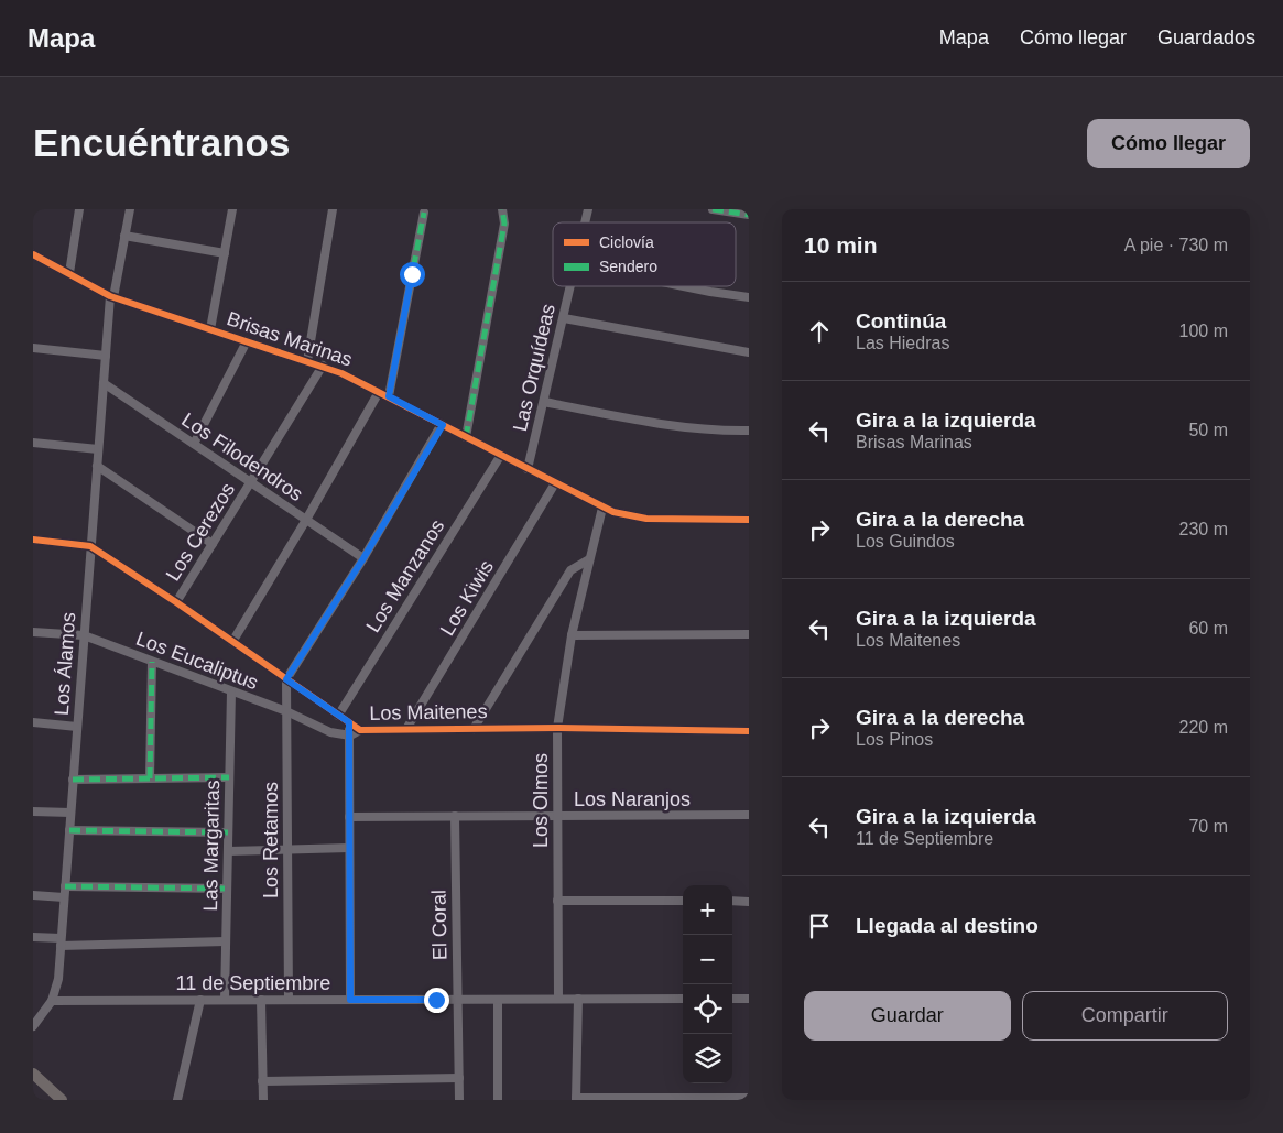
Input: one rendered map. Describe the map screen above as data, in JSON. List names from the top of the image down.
{
  "streets": {
    "street": [
      "Brisas Marinas",
      "Las Orquídeas",
      "Los Filodendros",
      "Los Cerezos",
      "Los Manzanos",
      "Los Kiwis",
      "Los Eucaliptus",
      "Los Álamos",
      "Los Maitenes",
      "Los Naranjos",
      "Los Olmos",
      "Los Retamos",
      "Las Margaritas",
      "El Coral",
      "11 de Septiembre"
    ]
  },
  "crossings": [
    ["Brisas Marinas", "Las Orquídeas"],
    ["Brisas Marinas", "Los Cerezos"],
    ["Brisas Marinas", "Los Manzanos"],
    ["Brisas Marinas", "Los Kiwis"],
    ["Brisas Marinas", "Los Álamos"],
    ["Brisas Marinas", "Los Olmos"],
    ["Los Filodendros", "Los Cerezos"],
    ["Los Filodendros", "Los Álamos"],
    ["Los Cerezos", "Los Maitenes"],
    ["Los Manzanos", "Los Maitenes"],
    ["Los Kiwis", "Los Maitenes"],
    ["Los Eucaliptus", "Los Álamos"],
    ["Los Eucaliptus", "Los Retamos"],
    ["Los Eucaliptus", "Las Margaritas"],
    ["Los Álamos", "Los Maitenes"],
    ["Los Álamos", "11 de Septiembre"],
    ["Los Maitenes", "Los Olmos"],
    ["Los Maitenes", "Los Retamos"],
    ["Los Naranjos", "Los Olmos"],
    ["Los Naranjos", "El Coral"],
    ["Los Olmos", "11 de Septiembre"],
    ["Los Retamos", "11 de Septiembre"],
    ["Las Margaritas", "11 de Septiembre"],
    ["El Coral", "11 de Septiembre"]
  ],
  "legend": ["Ciclovía", "Sendero"],
  "page": {
    "header": "Mapa",
    "nav": ["Mapa", "Cómo llegar", "Guardados"],
    "buttons": [
      "Cómo llegar",
      ["Guardar", "Compartir"]
    ],
    "title": "Encuéntranos",
    "heading": ["10 min", "A pie · 730 m"],
    "list": [
      ["Continúa", "Las Hiedras", "100 m"],
      ["Gira a la izquierda", "Brisas Marinas", "50 m"],
      ["Gira a la derecha", "Los Guindos", "230 m"],
      ["Gira a la izquierda", "Los Maitenes", "60 m"],
      ["Gira a la derecha", "Los Pinos", "220 m"],
      ["Gira a la izquierda", "11 de Septiembre", "70 m"],
      "Llegada al destino"
    ],
    "map_buttons": ["+", "−"]
  }
}
